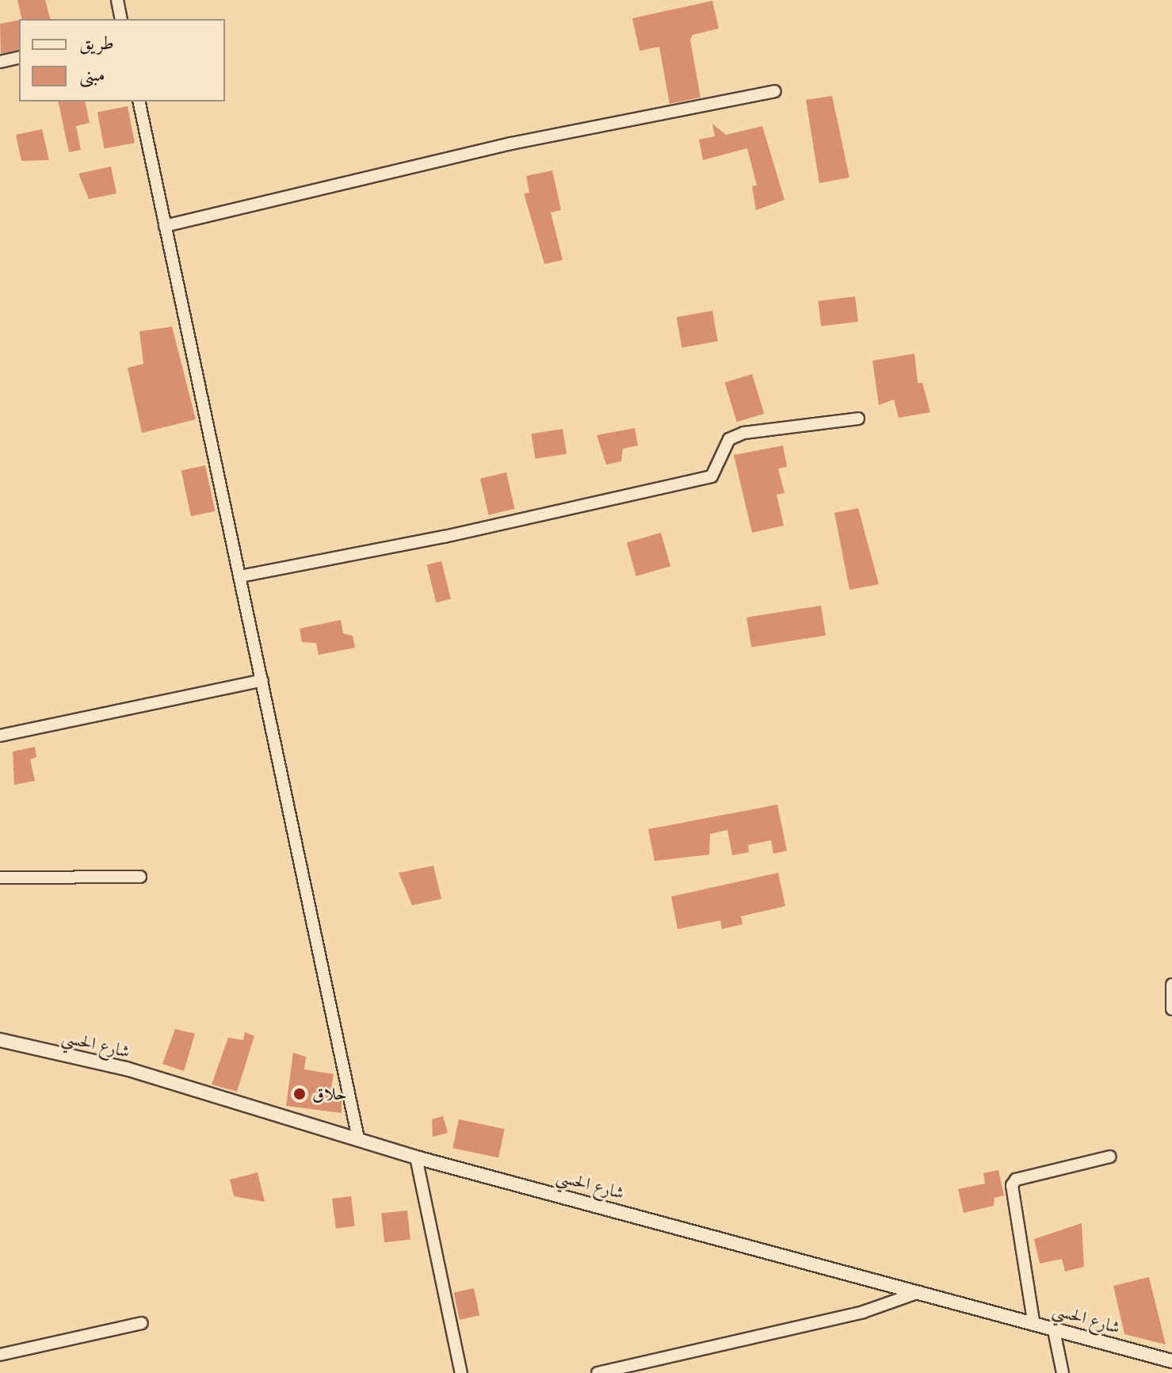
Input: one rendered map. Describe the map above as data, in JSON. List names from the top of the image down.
{
  "streets": {
    "street": ["شارع الحسي"]
  },
  "places": ["حلاق"],
  "legend": ["طريق", "مبنى"]
}
